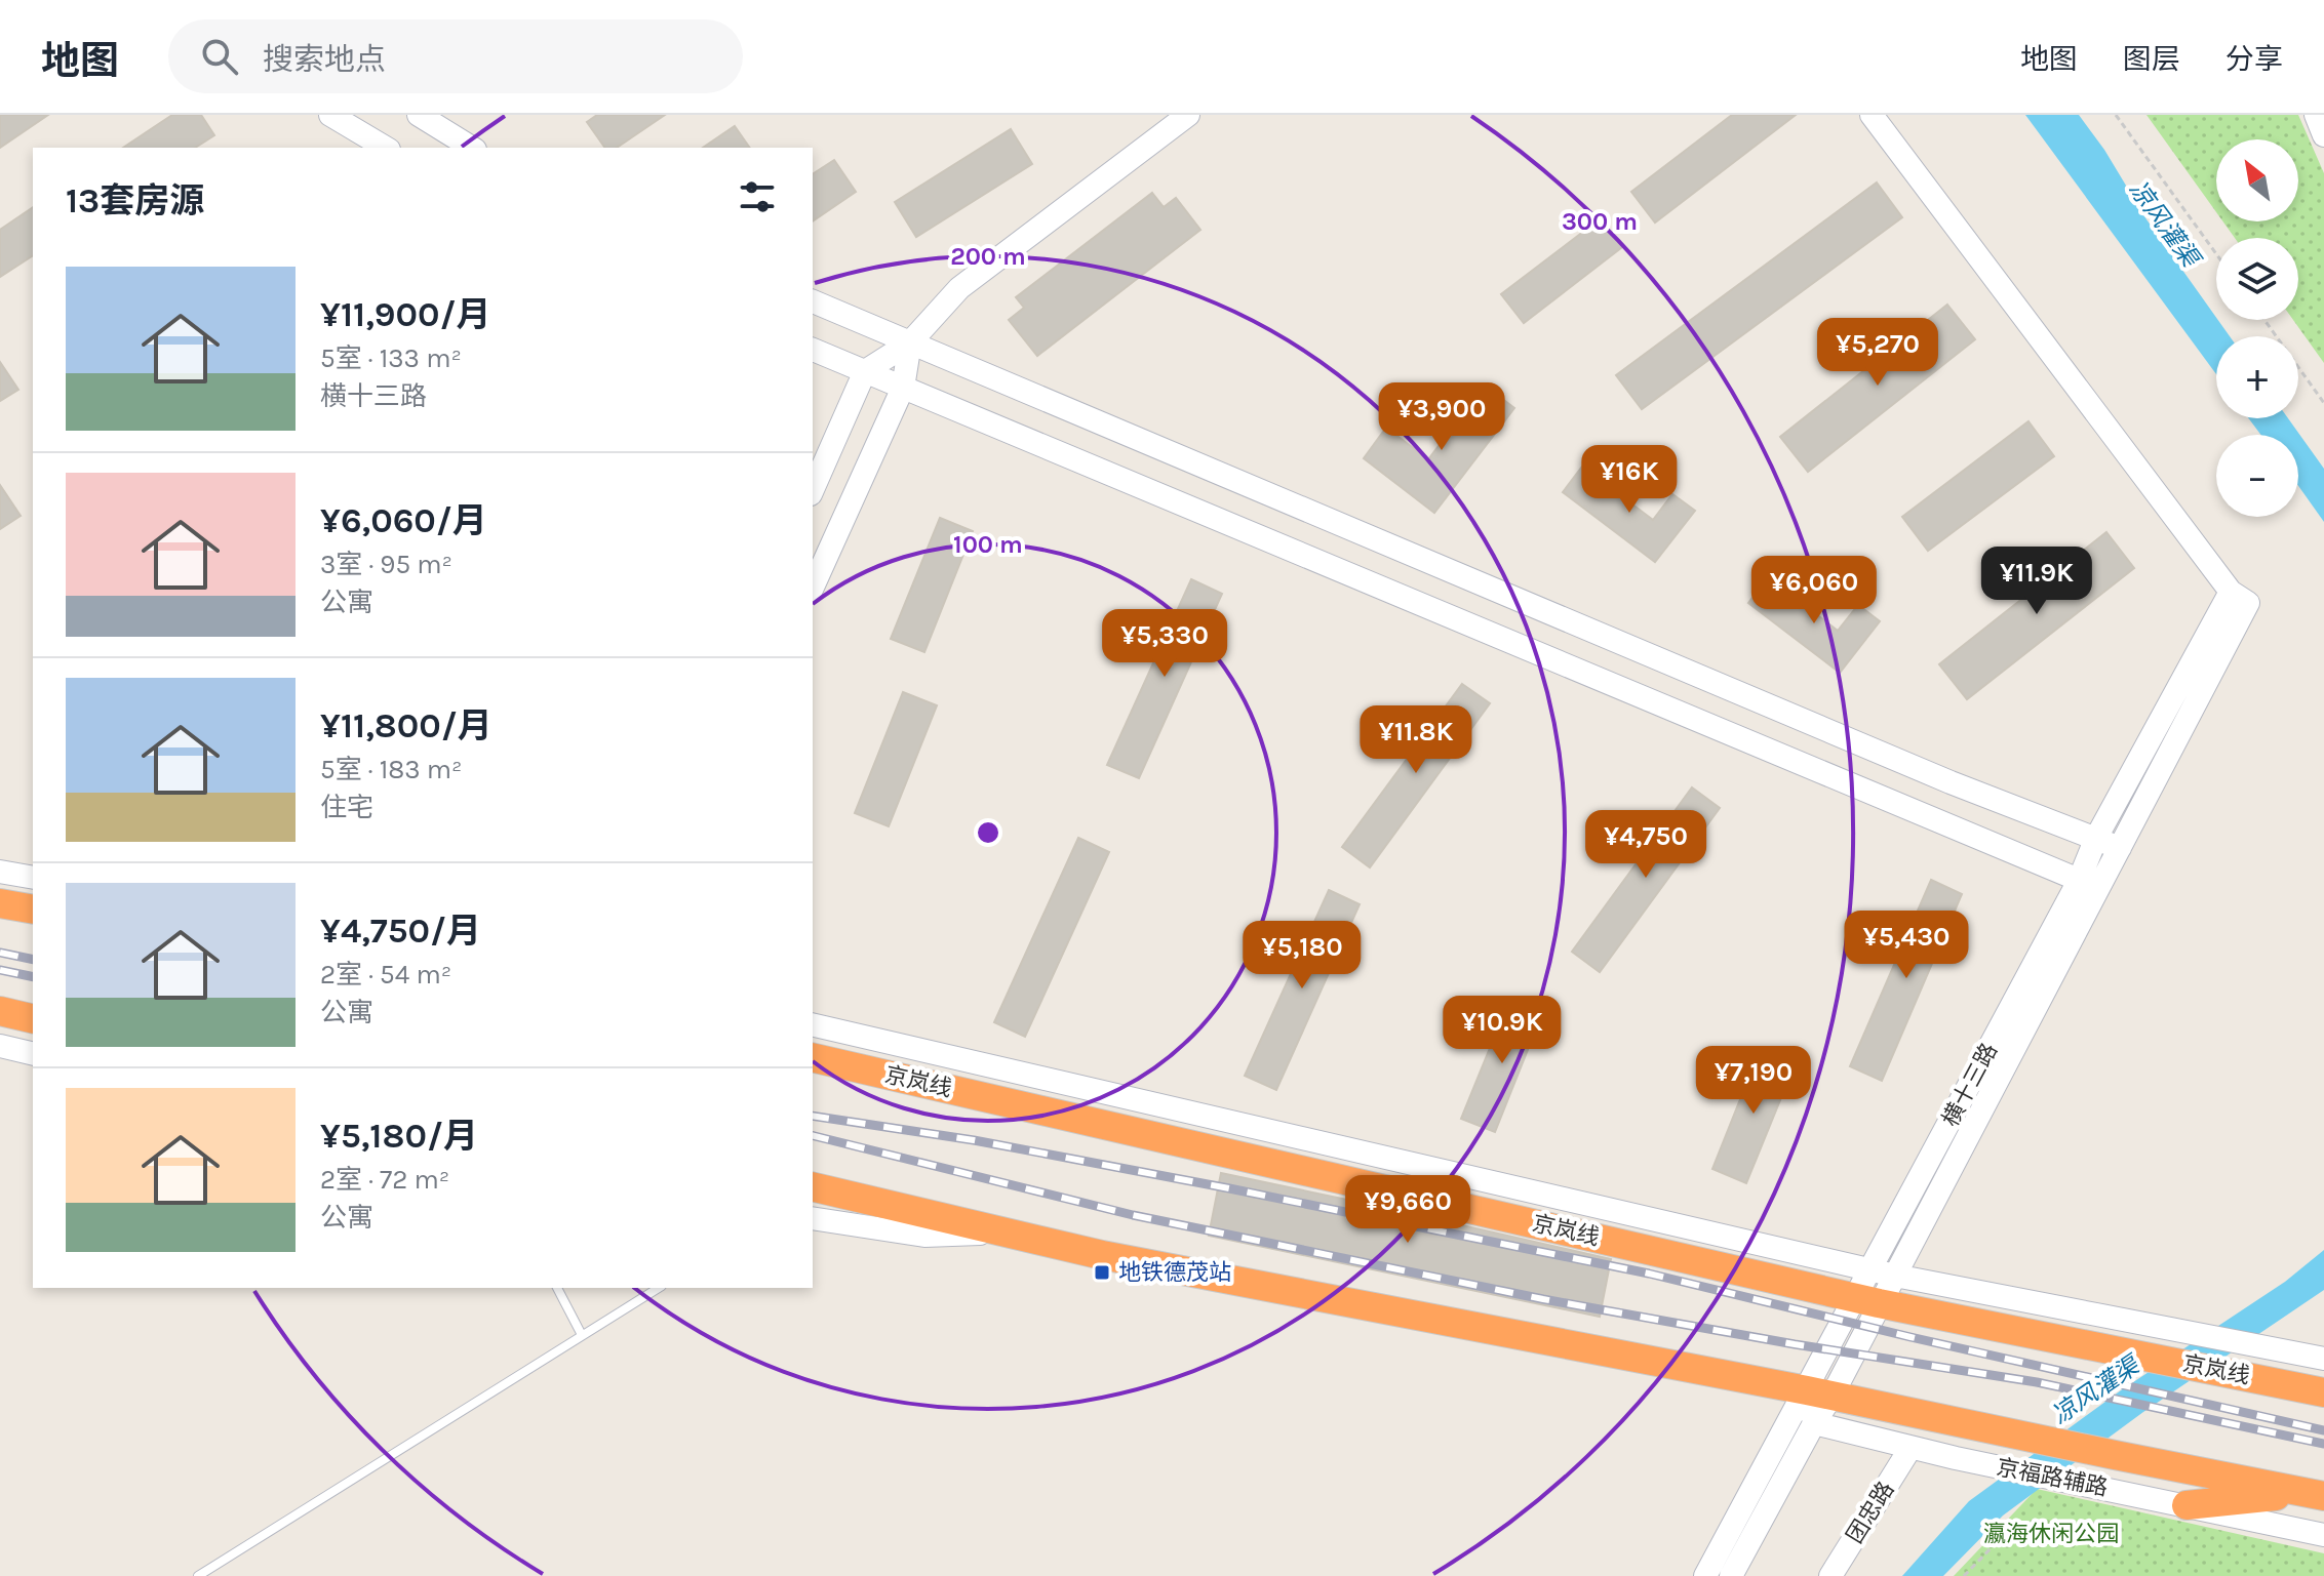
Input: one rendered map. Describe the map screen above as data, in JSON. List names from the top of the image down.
{
  "streets": {
    "highway": ["京岚线"],
    "street": ["横十三路", "京福路辅路", "团忠路"]
  },
  "crossings": [
    ["京岚线", "横十三路"],
    ["京福路辅路", "团忠路"]
  ],
  "water": ["凉风灌渠"],
  "parks": ["瀛海休闲公园"],
  "places": {
    "transit": ["地铁德茂站"]
  },
  "north": "top left",
  "page": {
    "header": "地图",
    "search": "搜索地点",
    "nav": ["地图", "图层", "分享"],
    "map_buttons": ["+", "−"],
    "heading": "13套房源",
    "list": [
      {
        "name": "¥11,900/月",
        "note": "5室 · 133 m² · 横十三路"
      },
      {
        "name": "¥6,060/月",
        "note": "3室 · 95 m² · 公寓"
      },
      {
        "name": "¥11,800/月",
        "note": "5室 · 183 m² · 住宅"
      },
      {
        "name": "¥4,750/月",
        "note": "2室 · 54 m² · 公寓"
      },
      {
        "name": "¥5,180/月",
        "note": "2室 · 72 m² · 公寓"
      }
    ],
    "price": [
      "¥5,270",
      "¥3,900",
      "¥16K",
      "¥11.9K",
      "¥6,060",
      "¥5,330",
      "¥11.8K",
      "¥4,750",
      "¥5,430",
      "¥5,180",
      "¥10.9K",
      "¥7,190",
      "¥9,660"
    ]
  },
  "rings": ["300 m", "200 m", "100 m"]
}
